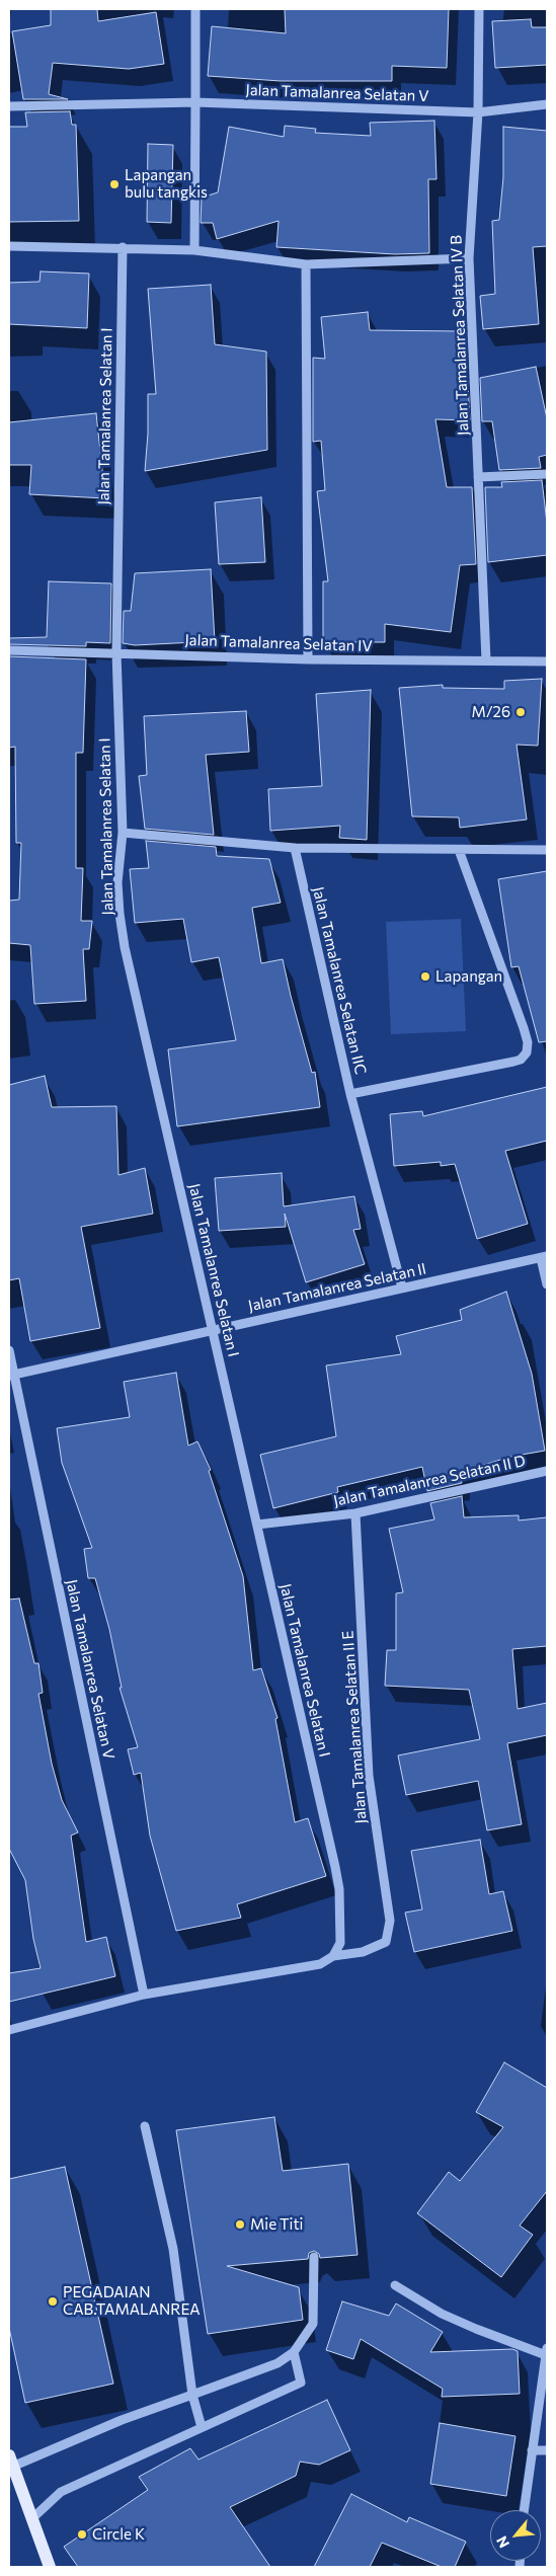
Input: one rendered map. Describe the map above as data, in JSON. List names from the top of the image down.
{
  "streets": {
    "street": [
      "Jalan Tamalanrea Selatan V",
      "Jalan Tamalanrea Selatan IV B",
      "Jalan Tamalanrea Selatan I",
      "Jalan Tamalanrea Selatan IV",
      "Jalan Tamalanrea Selatan IIC",
      "Jalan Tamalanrea Selatan II",
      "Jalan Tamalanrea Selatan II D",
      "Jalan Tamalanrea Selatan II E"
    ]
  },
  "crossings": [
    ["Jalan Tamalanrea Selatan V", "Jalan Tamalanrea Selatan IV B"],
    ["Jalan Tamalanrea Selatan V", "Jalan Tamalanrea Selatan II"],
    ["Jalan Tamalanrea Selatan IV B", "Jalan Tamalanrea Selatan IV"],
    ["Jalan Tamalanrea Selatan I", "Jalan Tamalanrea Selatan IV"],
    ["Jalan Tamalanrea Selatan I", "Jalan Tamalanrea Selatan II"],
    ["Jalan Tamalanrea Selatan I", "Jalan Tamalanrea Selatan II D"],
    ["Jalan Tamalanrea Selatan I", "Jalan Tamalanrea Selatan II E"],
    ["Jalan Tamalanrea Selatan IIC", "Jalan Tamalanrea Selatan II"],
    ["Jalan Tamalanrea Selatan II D", "Jalan Tamalanrea Selatan II E"]
  ],
  "places": [
    "Lapangan bulu tangkis",
    "M/26",
    "Lapangan",
    "Mie Titi",
    "PEGADAIAN CAB.TAMALANREA",
    "Circle K"
  ],
  "north": "bottom left"
}
